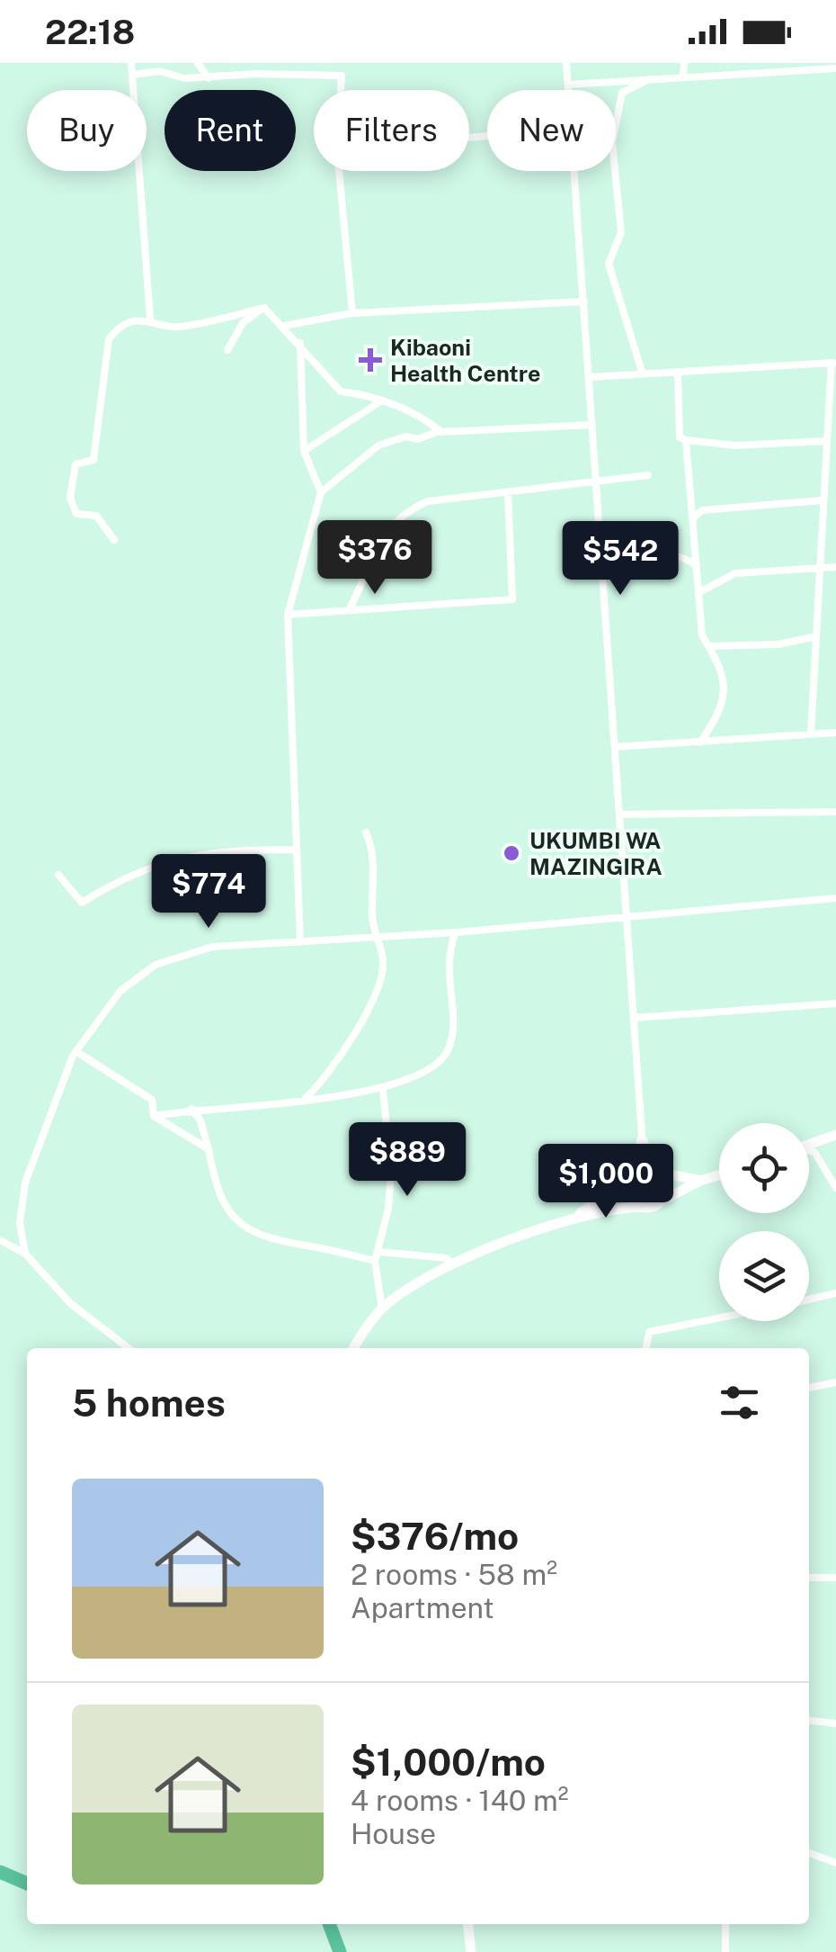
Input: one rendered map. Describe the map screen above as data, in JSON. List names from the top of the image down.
{
  "places": {
    "health": ["Kibaoni Health Centre"],
    "other": ["UKUMBI WA MAZINGIRA"]
  },
  "page": {
    "status": "22:18",
    "chip": [
      "Buy",
      "Rent",
      "Filters",
      "New"
    ],
    "price": [
      "$376",
      "$542",
      "$774",
      "$889",
      "$1,000"
    ],
    "heading": "5 homes",
    "list": [
      {
        "name": "$376/mo",
        "note": "2 rooms · 58 m² · Apartment"
      },
      {
        "name": "$1,000/mo",
        "note": "4 rooms · 140 m² · House"
      }
    ]
  }
}
